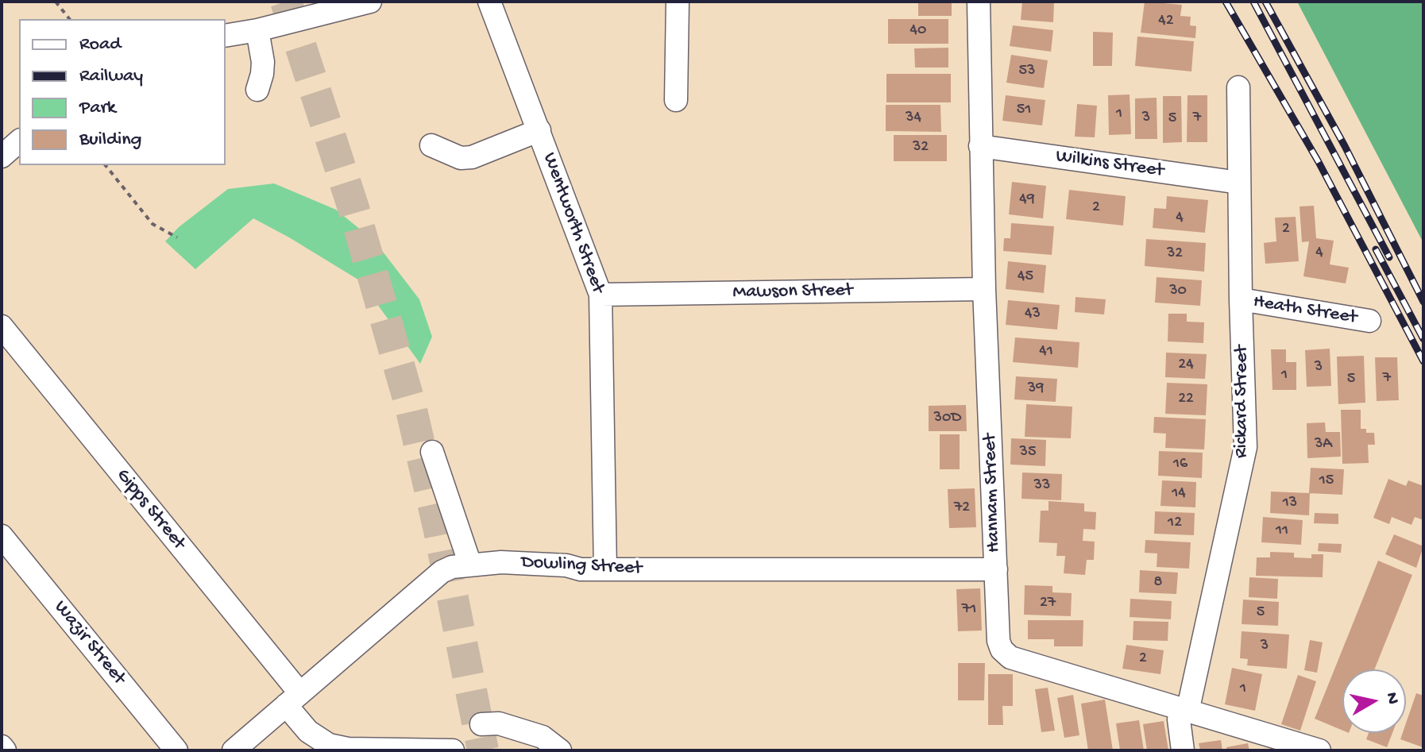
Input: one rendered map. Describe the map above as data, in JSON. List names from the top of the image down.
{
  "streets": {
    "street": [
      "Wilkins Street",
      "Wentworth Street",
      "Mawson Street",
      "Heath Street",
      "Rickard Street",
      "Hannam Street",
      "Gipps Street",
      "Dowling Street",
      "Wazir Street"
    ]
  },
  "crossings": [
    ["Wilkins Street", "Rickard Street"],
    ["Wilkins Street", "Hannam Street"],
    ["Wentworth Street", "Mawson Street"],
    ["Wentworth Street", "Dowling Street"],
    ["Mawson Street", "Hannam Street"],
    ["Heath Street", "Rickard Street"],
    ["Rickard Street", "Hannam Street"],
    ["Hannam Street", "Dowling Street"],
    ["Gipps Street", "Dowling Street"]
  ],
  "house_numbers": [
    "42",
    "40",
    "53",
    "51",
    "1",
    "34",
    "3",
    "7",
    "5",
    "32",
    "49",
    "2",
    "4",
    "2",
    "4",
    "32",
    "45",
    "30",
    "43",
    "41",
    "24",
    "3",
    "1",
    "7",
    "5",
    "39",
    "22",
    "30D",
    "3A",
    "35",
    "16",
    "15",
    "33",
    "14",
    "13",
    "72",
    "12",
    "11",
    "8",
    "27",
    "71",
    "5",
    "3",
    "2",
    "1"
  ],
  "legend": [
    "Road",
    "Railway",
    "Park",
    "Building"
  ],
  "north": "right"
}
